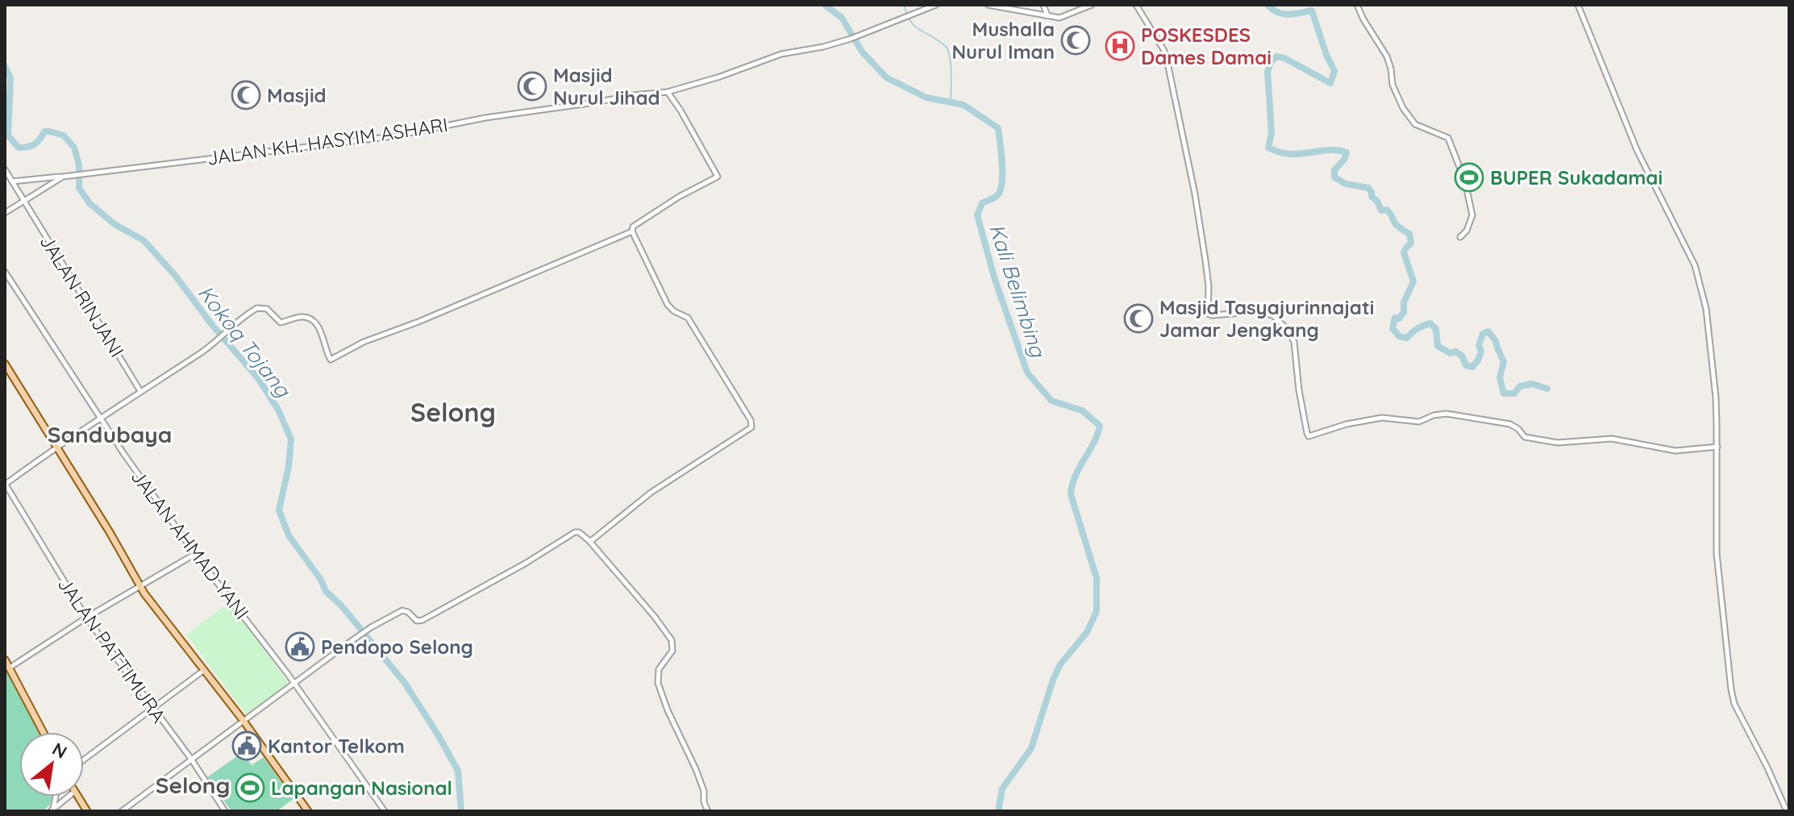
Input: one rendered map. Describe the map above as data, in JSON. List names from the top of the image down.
{
  "streets": {
    "street": [
      "JALAN KH. HASYIM ASHARI",
      "JALAN RINJANI",
      "JALAN AHMAD YANI",
      "JALAN PATTIMURA"
    ]
  },
  "crossings": [
    ["JALAN KH. HASYIM ASHARI", "JALAN RINJANI"]
  ],
  "districts": ["Selong", "Sandubaya", "Selong"],
  "water": ["Kali Belimbing", "Kokoq Tojang"],
  "places": {
    "mosque": [
      "Mushalla Nurul Iman",
      "Masjid Nurul Jihad",
      "Masjid",
      "Masjid Tasyajurinnajati Jamar Jengkang"
    ],
    "hospital": ["POSKESDES Dames Damai"],
    "sports": ["BUPER Sukadamai", "Lapangan Nasional"],
    "public building": ["Pendopo Selong", "Kantor Telkom"]
  },
  "north": "top right"
}
